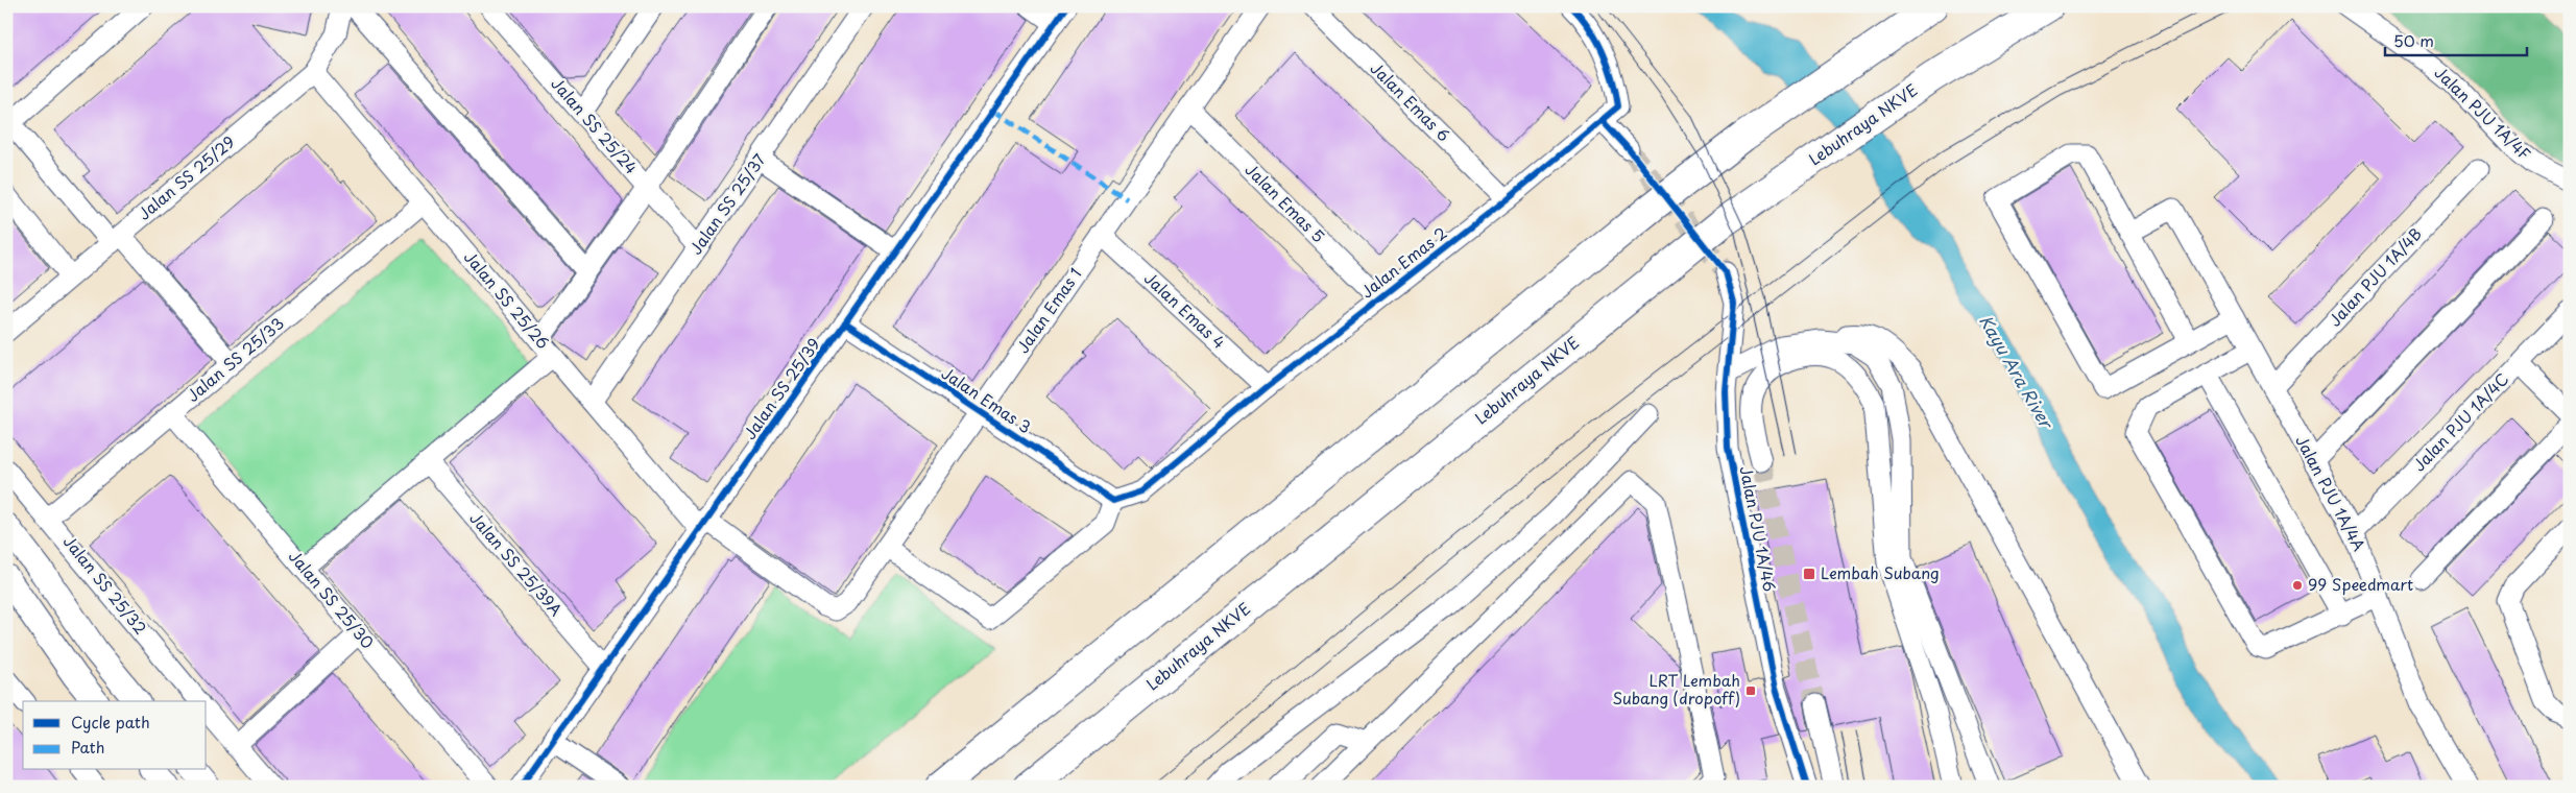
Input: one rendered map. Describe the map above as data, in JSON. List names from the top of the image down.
{
  "streets": {
    "highway": ["Lebuhraya NKVE"],
    "street": [
      "Jalan Emas 6",
      "Jalan PJU 1A/4F",
      "Jalan SS 25/24",
      "Jalan SS 25/29",
      "Jalan Emas 5",
      "Jalan SS 25/37",
      "Jalan Emas 2",
      "Jalan PJU 1A/4B",
      "Jalan SS 25/26",
      "Jalan Emas 1",
      "Jalan Emas 4",
      "Jalan SS 25/33",
      "Jalan SS 25/39",
      "Jalan Emas 3",
      "Jalan PJU 1A/4C",
      "Jalan PJU 1A/4A",
      "Jalan PJU 1A/46",
      "Jalan SS 25/39A",
      "Jalan SS 25/32",
      "Jalan SS 25/30"
    ]
  },
  "crossings": [
    ["Jalan Emas 6", "Jalan Emas 2"],
    ["Jalan SS 25/24", "Jalan SS 25/37"],
    ["Jalan SS 25/29", "Jalan SS 25/26"],
    ["Jalan Emas 5", "Jalan Emas 2"],
    ["Jalan Emas 5", "Jalan Emas 1"],
    ["Jalan SS 25/37", "Jalan SS 25/26"],
    ["Jalan Emas 2", "Jalan Emas 4"],
    ["Jalan Emas 2", "Jalan Emas 3"],
    ["Jalan PJU 1A/4B", "Jalan PJU 1A/4A"],
    ["Jalan SS 25/26", "Jalan Emas 1"],
    ["Jalan SS 25/26", "Jalan SS 25/33"],
    ["Jalan SS 25/26", "Jalan SS 25/39"],
    ["Jalan Emas 1", "Jalan Emas 4"],
    ["Jalan Emas 1", "Jalan Emas 3"],
    ["Jalan SS 25/33", "Jalan SS 25/32"],
    ["Jalan SS 25/33", "Jalan SS 25/30"],
    ["Jalan SS 25/39", "Jalan Emas 3"],
    ["Jalan SS 25/39", "Jalan SS 25/39A"],
    ["Jalan PJU 1A/4C", "Jalan PJU 1A/4A"]
  ],
  "water": ["Kayu Ara River"],
  "places": {
    "transit": ["Lembah Subang", "LRT Lembah Subang (dropoff)"],
    "other": ["99 Speedmart"]
  },
  "legend": ["Cycle path", "Path"],
  "scale_bar": "50 m"
}
